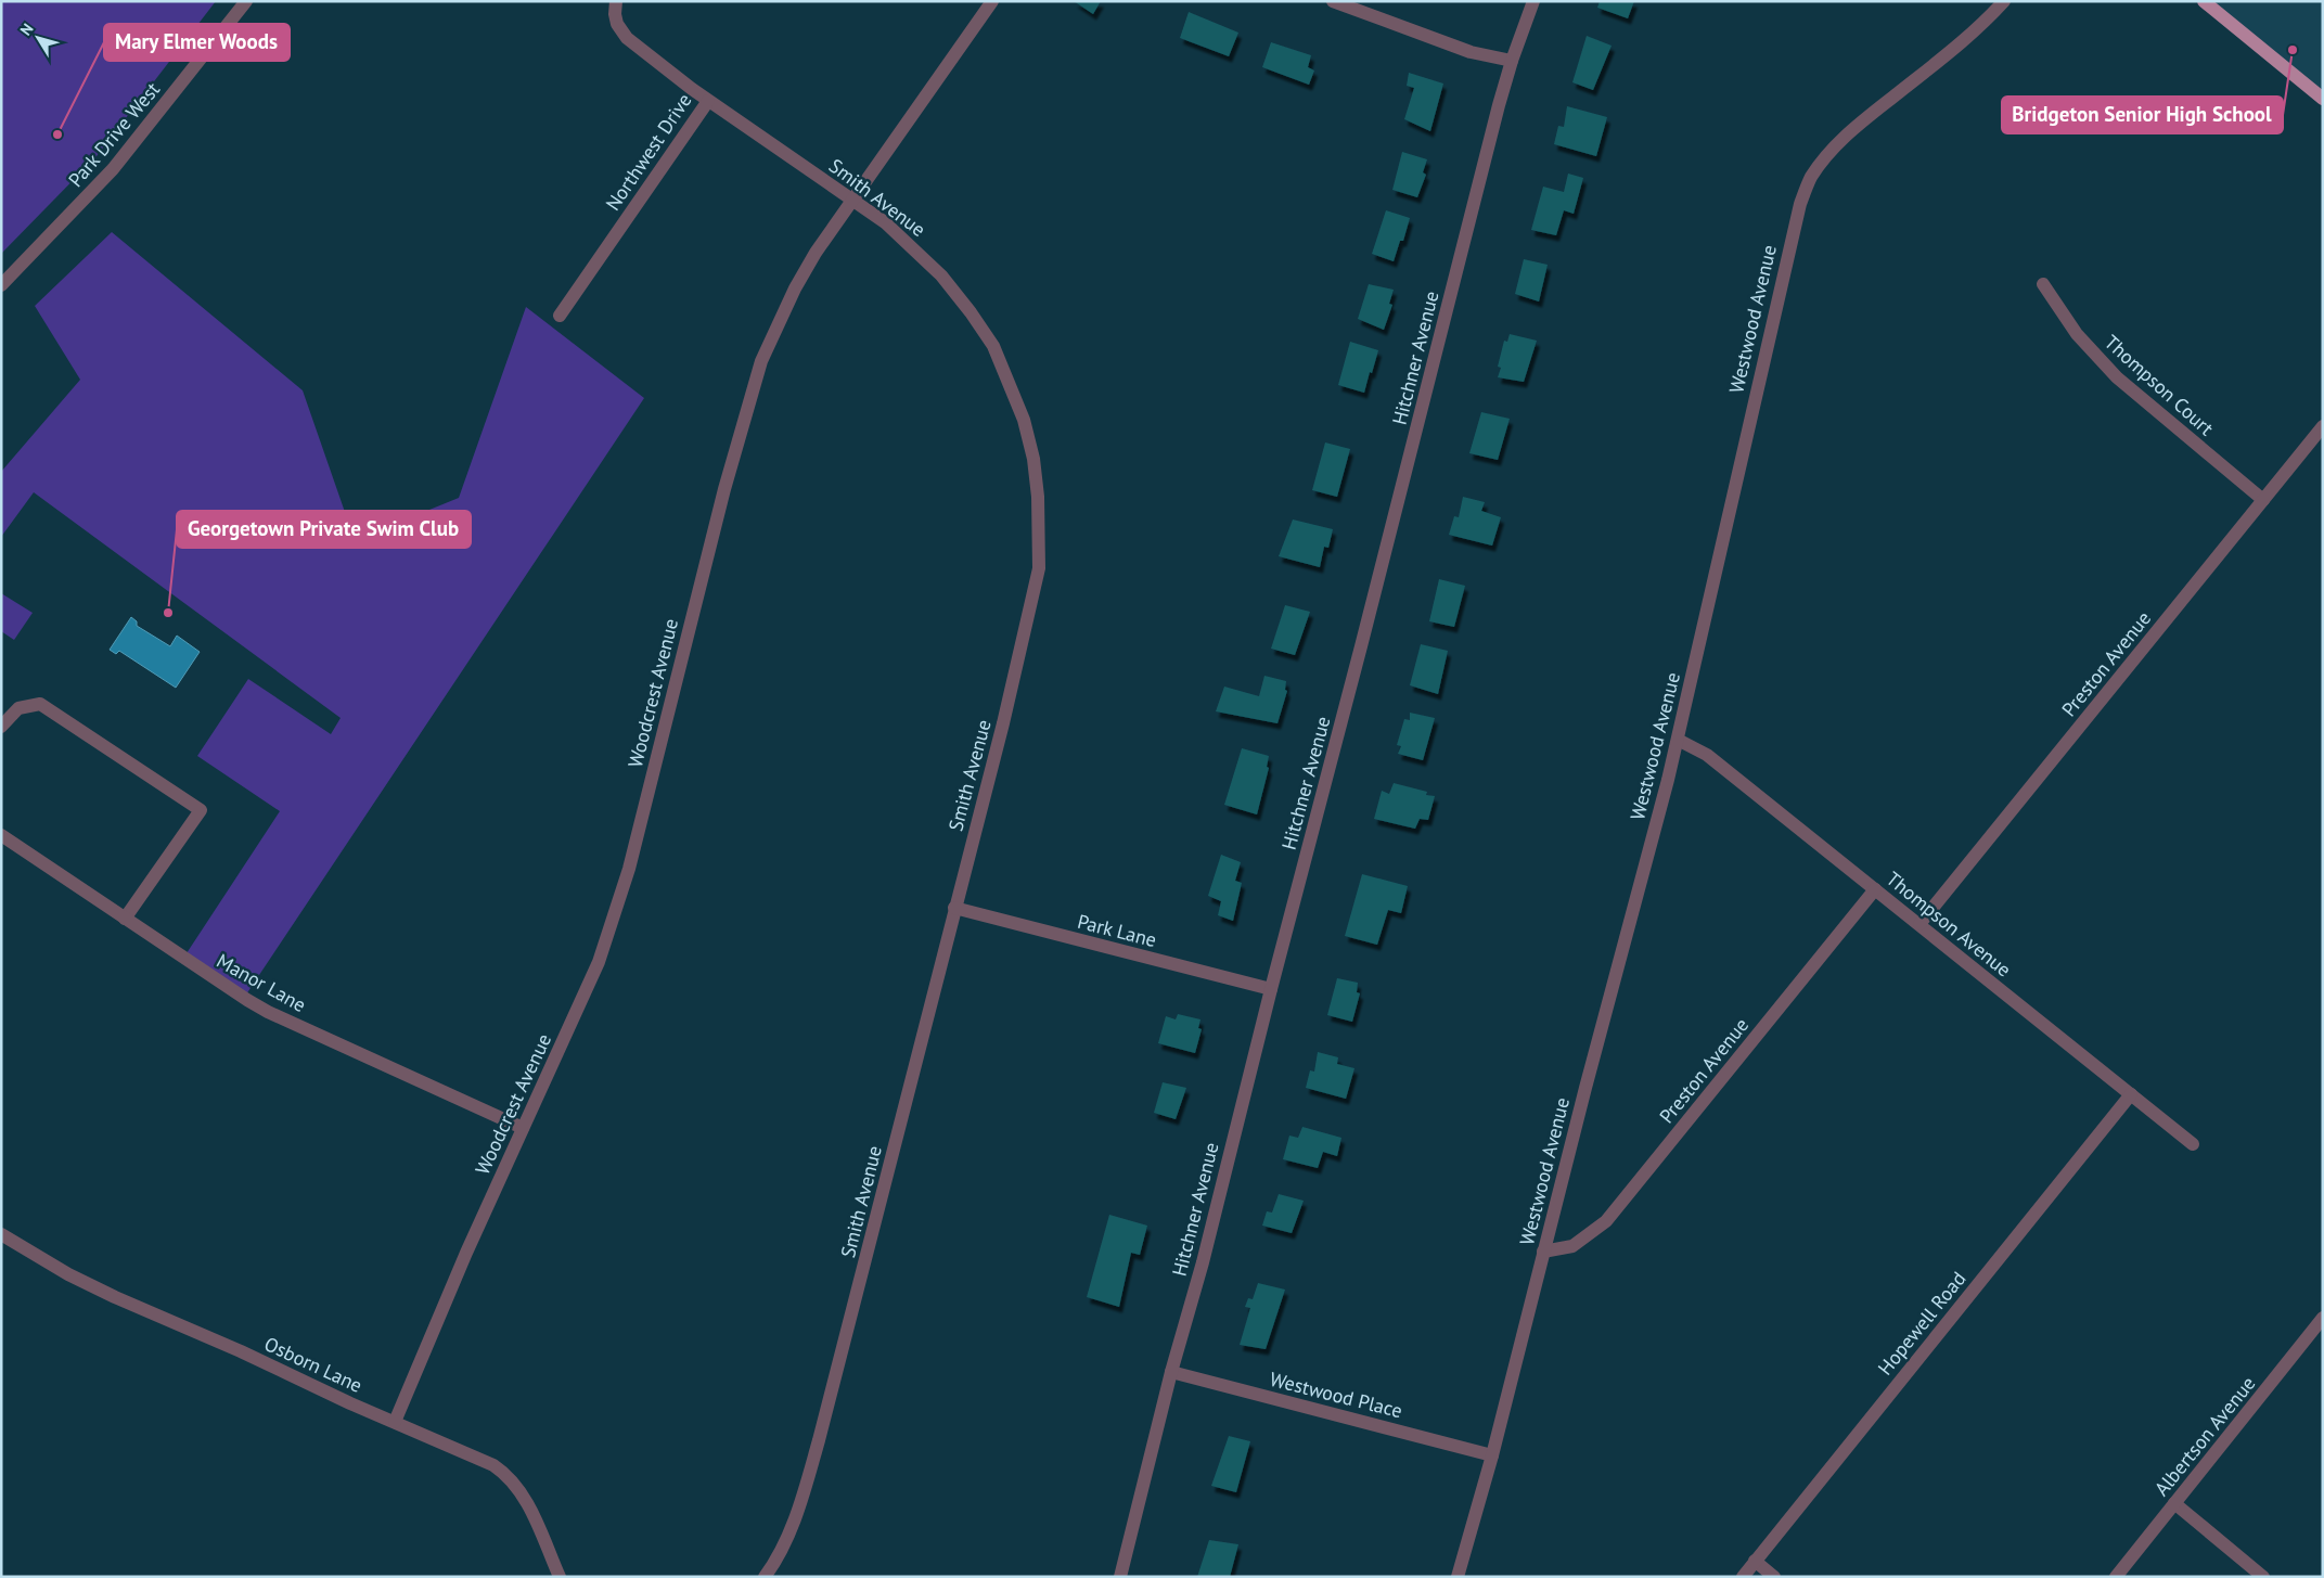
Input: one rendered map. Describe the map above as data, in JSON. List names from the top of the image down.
{
  "streets": {
    "street": [
      "Park Drive West",
      "Northwest Drive",
      "Smith Avenue",
      "Westwood Avenue",
      "Hitchner Avenue",
      "Thompson Court",
      "Preston Avenue",
      "Woodcrest Avenue",
      "Thompson Avenue",
      "Park Lane",
      "Manor Lane",
      "Hopewell Road",
      "Osborn Lane",
      "Westwood Place",
      "Albertson Avenue"
    ]
  },
  "crossings": [
    ["Northwest Drive", "Smith Avenue"],
    ["Smith Avenue", "Woodcrest Avenue"],
    ["Smith Avenue", "Park Lane"],
    ["Westwood Avenue", "Preston Avenue"],
    ["Westwood Avenue", "Thompson Avenue"],
    ["Westwood Avenue", "Westwood Place"],
    ["Hitchner Avenue", "Park Lane"],
    ["Hitchner Avenue", "Westwood Place"],
    ["Thompson Court", "Preston Avenue"],
    ["Preston Avenue", "Thompson Avenue"],
    ["Woodcrest Avenue", "Manor Lane"],
    ["Woodcrest Avenue", "Osborn Lane"],
    ["Thompson Avenue", "Hopewell Road"]
  ],
  "places": ["Bridgeton Senior High School", "Mary Elmer Woods", "Georgetown Private Swim Club"],
  "north": "top left"
}
